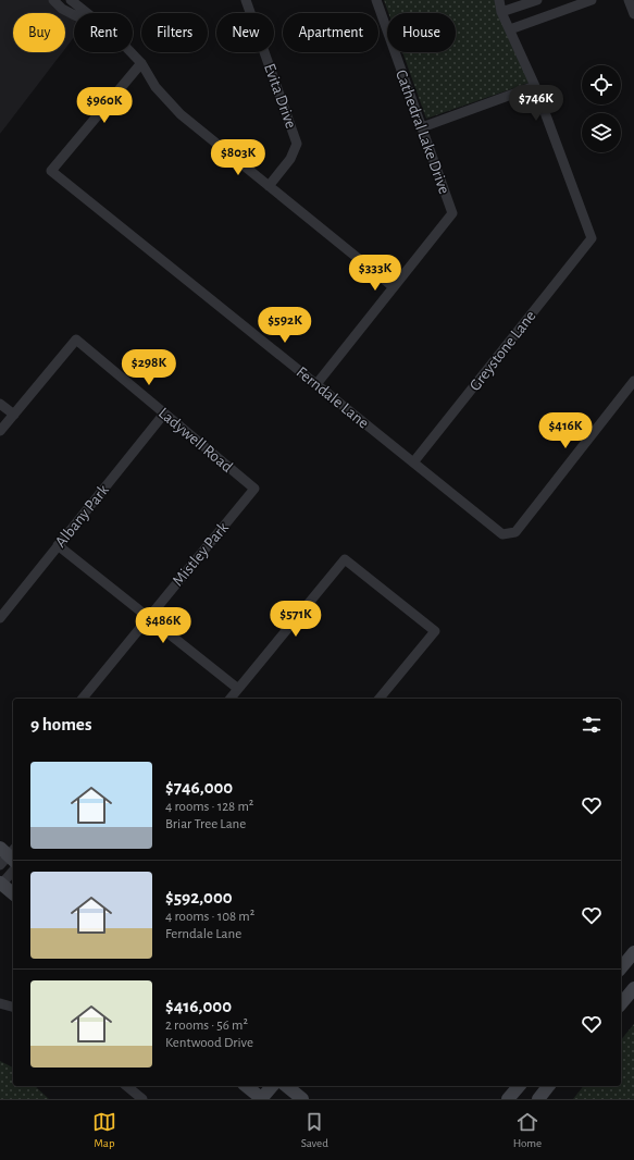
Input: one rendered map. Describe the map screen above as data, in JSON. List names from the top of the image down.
{
  "streets": {
    "street": [
      "Evita Drive",
      "Cathedral Lake Drive",
      "Greystone Lane",
      "Ferndale Lane",
      "Ladywell Road",
      "Albany Park",
      "Mistley Park"
    ]
  },
  "crossings": [
    ["Greystone Lane", "Ferndale Lane"],
    ["Ladywell Road", "Albany Park"],
    ["Ladywell Road", "Mistley Park"]
  ],
  "page": {
    "chip": [
      "Buy",
      "Rent",
      "Filters",
      "New",
      "Apartment",
      "House"
    ],
    "price": [
      "$746K",
      "$960K",
      "$803K",
      "$333K",
      "$592K",
      "$298K",
      "$416K",
      "$571K",
      "$486K"
    ],
    "heading": "9 homes",
    "list": [
      {
        "name": "$746,000",
        "note": "4 rooms · 128 m² · Briar Tree Lane"
      },
      {
        "name": "$592,000",
        "note": "4 rooms · 108 m² · Ferndale Lane"
      },
      {
        "name": "$416,000",
        "note": "2 rooms · 56 m² · Kentwood Drive"
      }
    ],
    "tabs": ["Map", "Saved", "Home"]
  }
}
